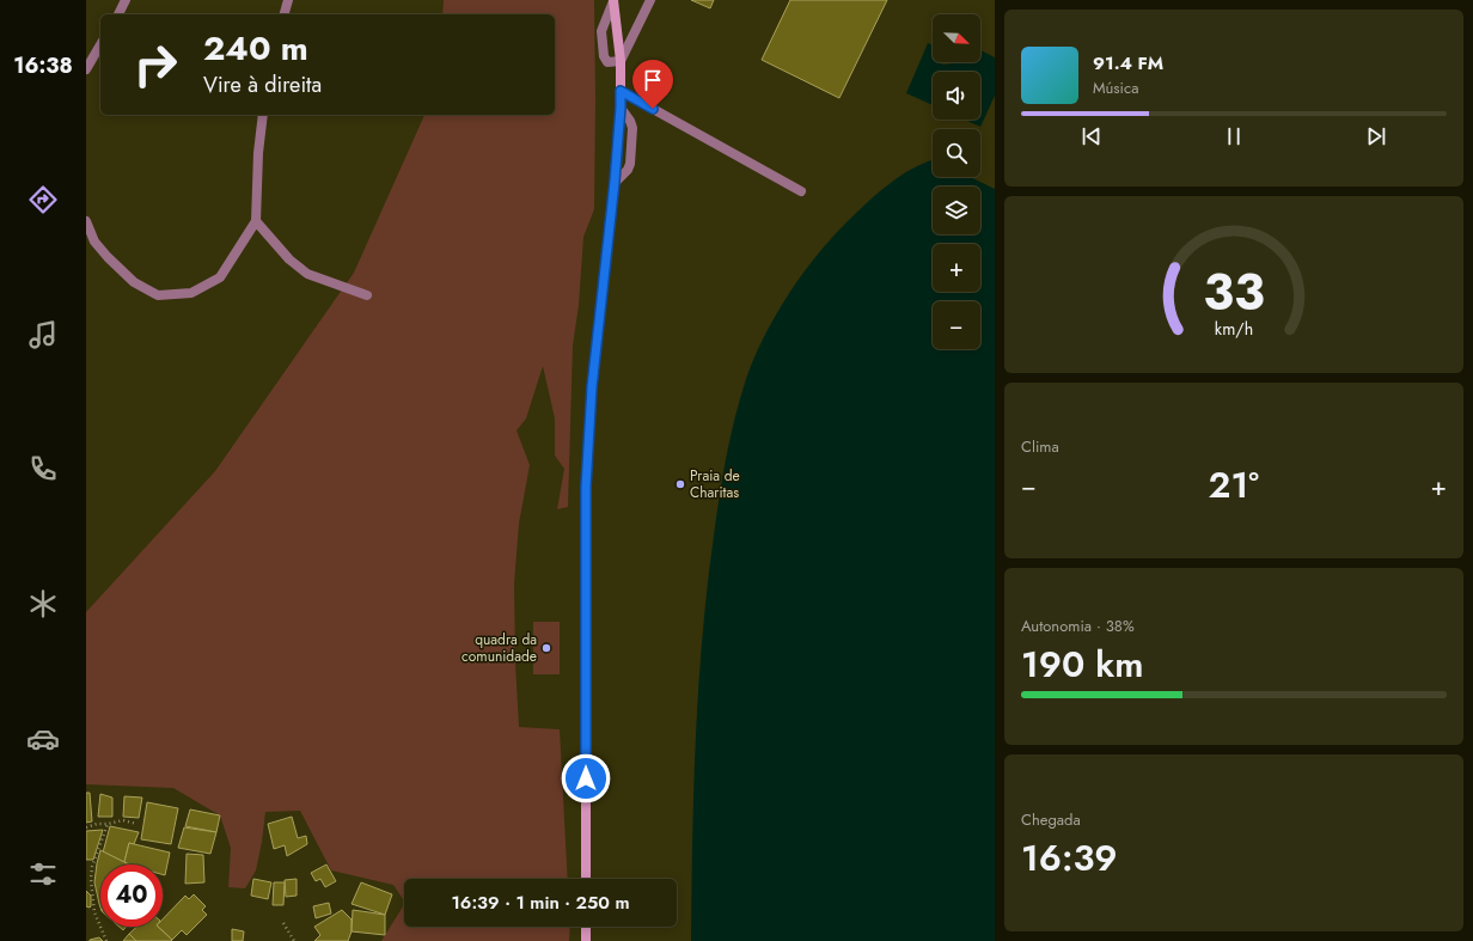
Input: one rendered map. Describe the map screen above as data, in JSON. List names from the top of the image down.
{
  "places": ["Praia de Charitas", "quadra da comunidade"],
  "north": "bottom right",
  "page": {
    "tabs": "16:38",
    "map_buttons": ["+", "−"],
    "turn": ["240 m", "Vire à direita"],
    "song": ["91.4 FM", "Música"],
    "tile": [
      "Clima",
      ["Autonomia · 38%", "190 km"],
      ["Chegada", "16:39"]
    ],
    "heat": ["−", "21°", "+"],
    "limit": "40",
    "trip": "16:39 · 1 min · 250 m",
    "gauge": ["33", "km/h"]
  }
}
